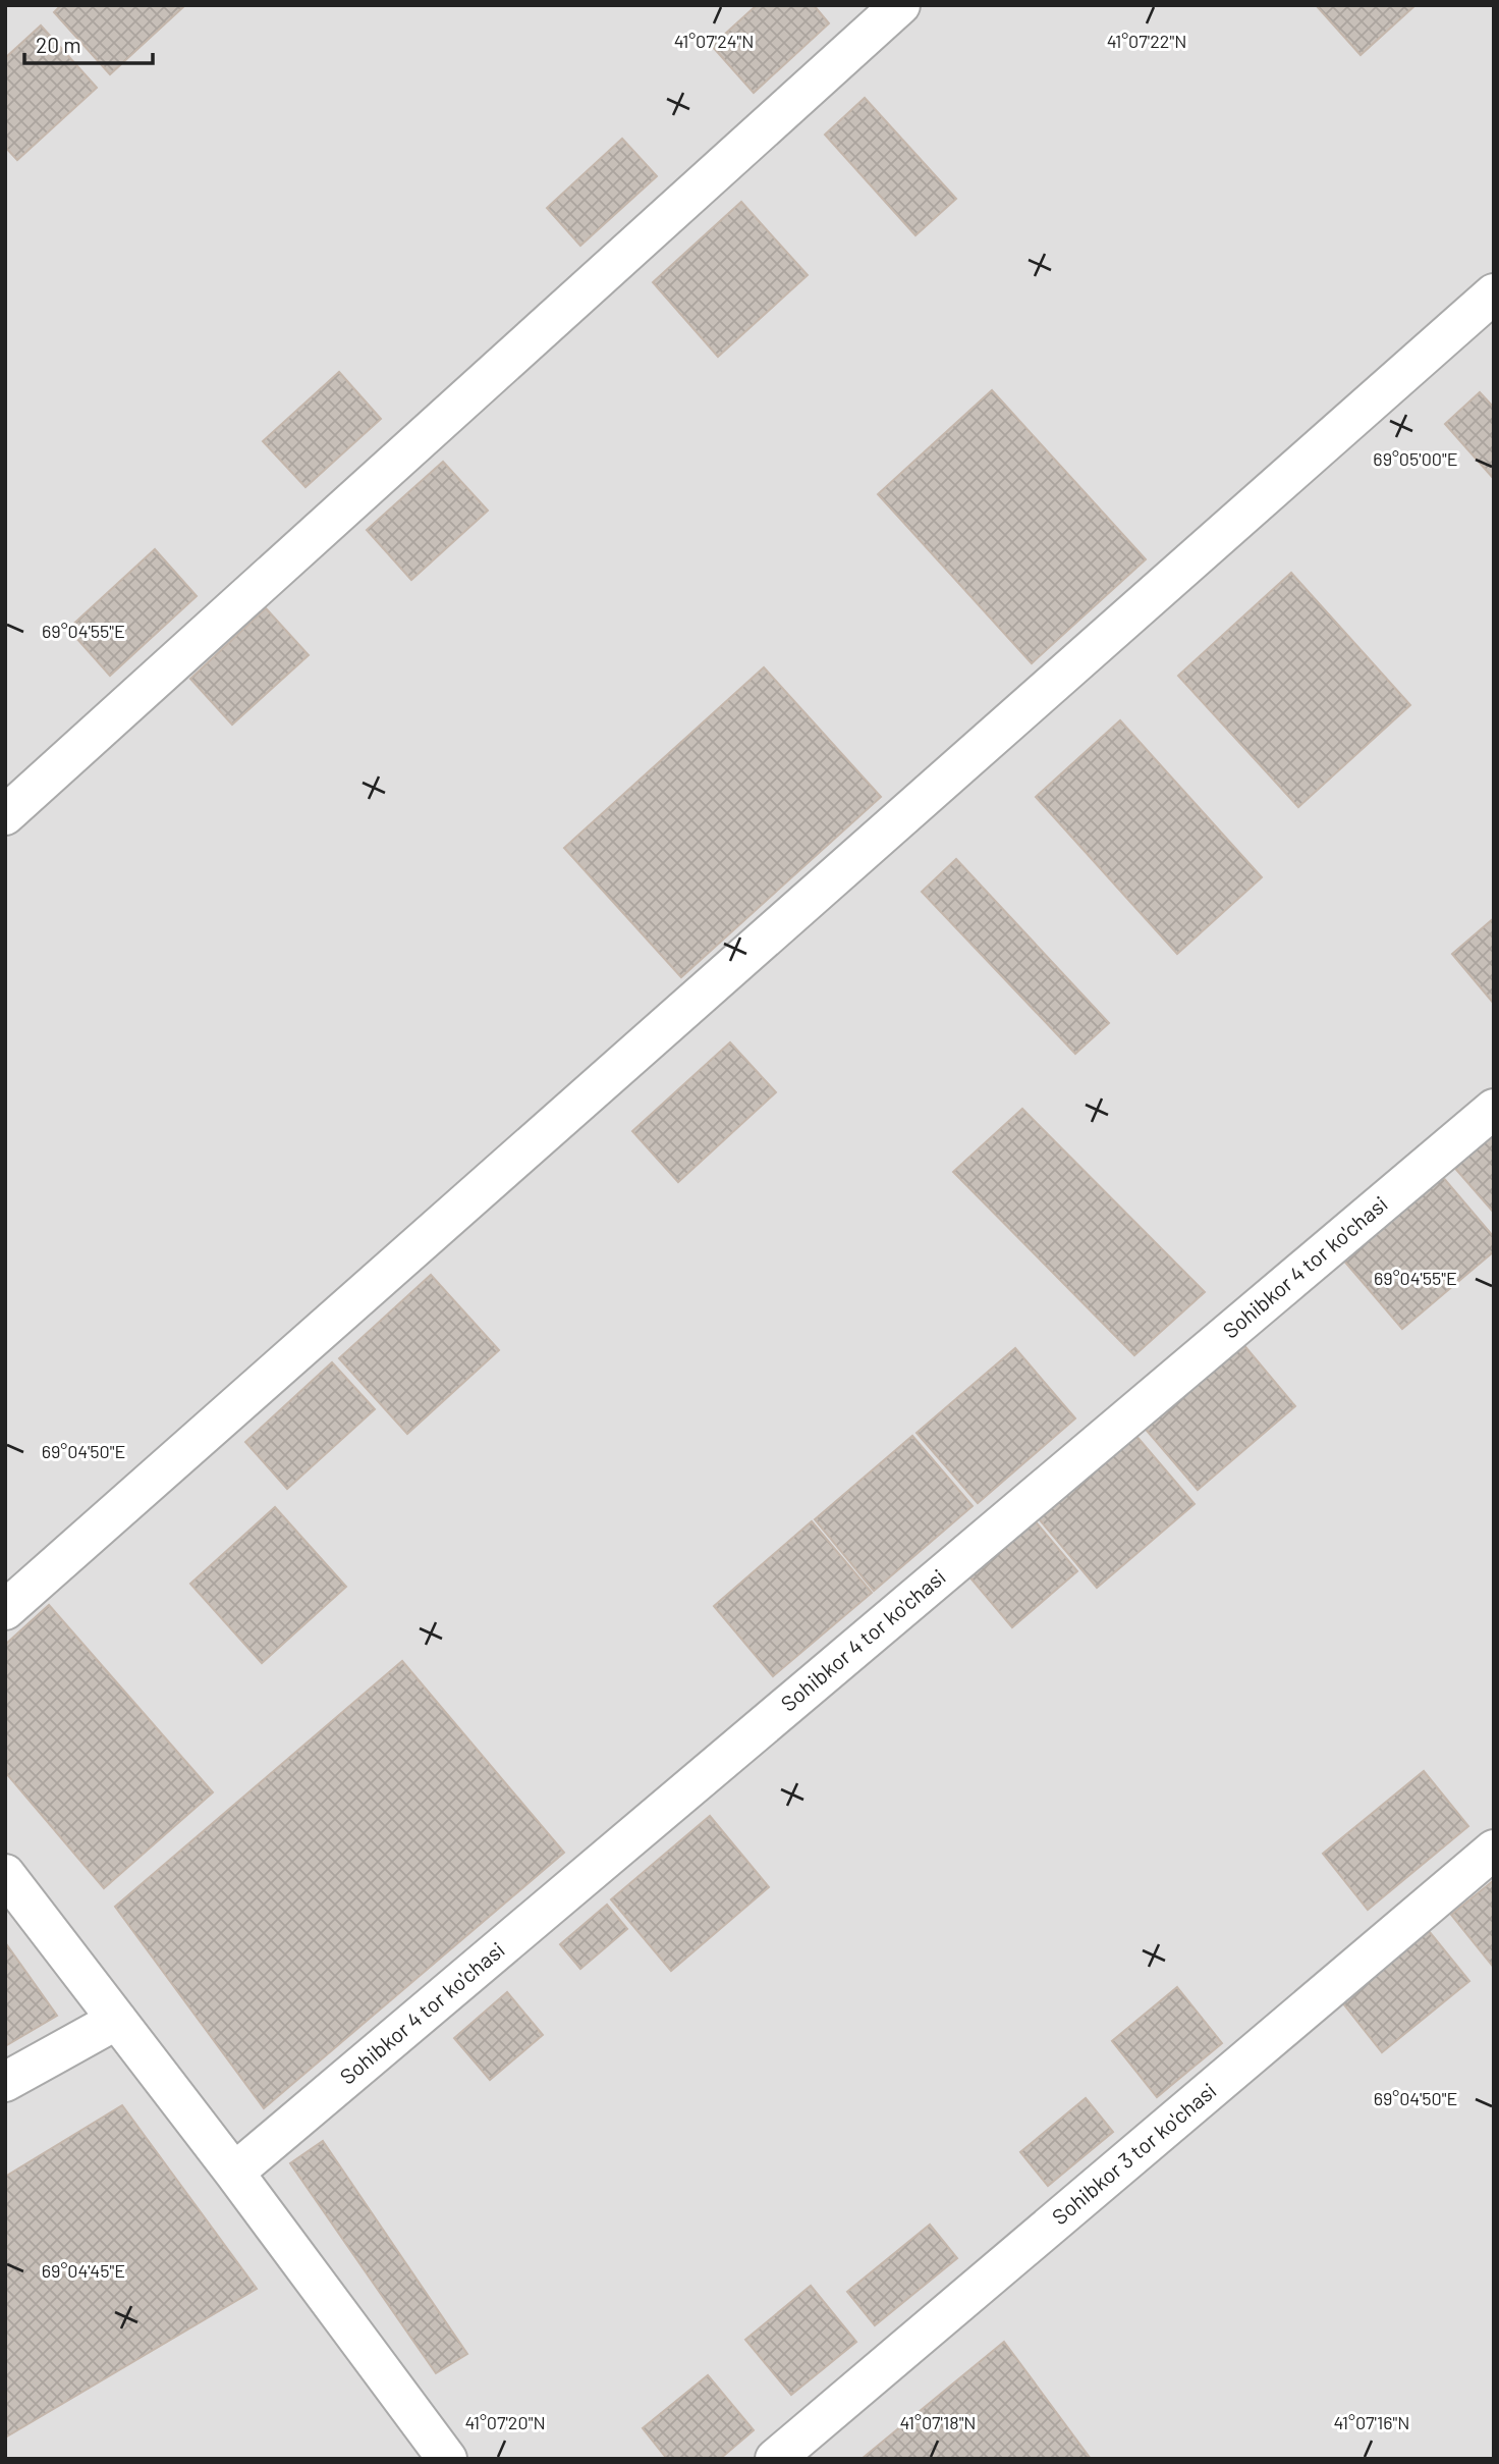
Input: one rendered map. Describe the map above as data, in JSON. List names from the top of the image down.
{
  "streets": {
    "street": ["Sohibkor 4 tor ko'chasi", "Sohibkor 3 tor ko'chasi"]
  },
  "scale_bar": "20 m",
  "coordinates": [
    "41°07'24\"N",
    "41°07'22\"N",
    "69°05'00\"E",
    "69°04'55\"E",
    "69°04'50\"E",
    "69°04'45\"E",
    "41°07'20\"N",
    "41°07'18\"N",
    "41°07'16\"N"
  ]
}
